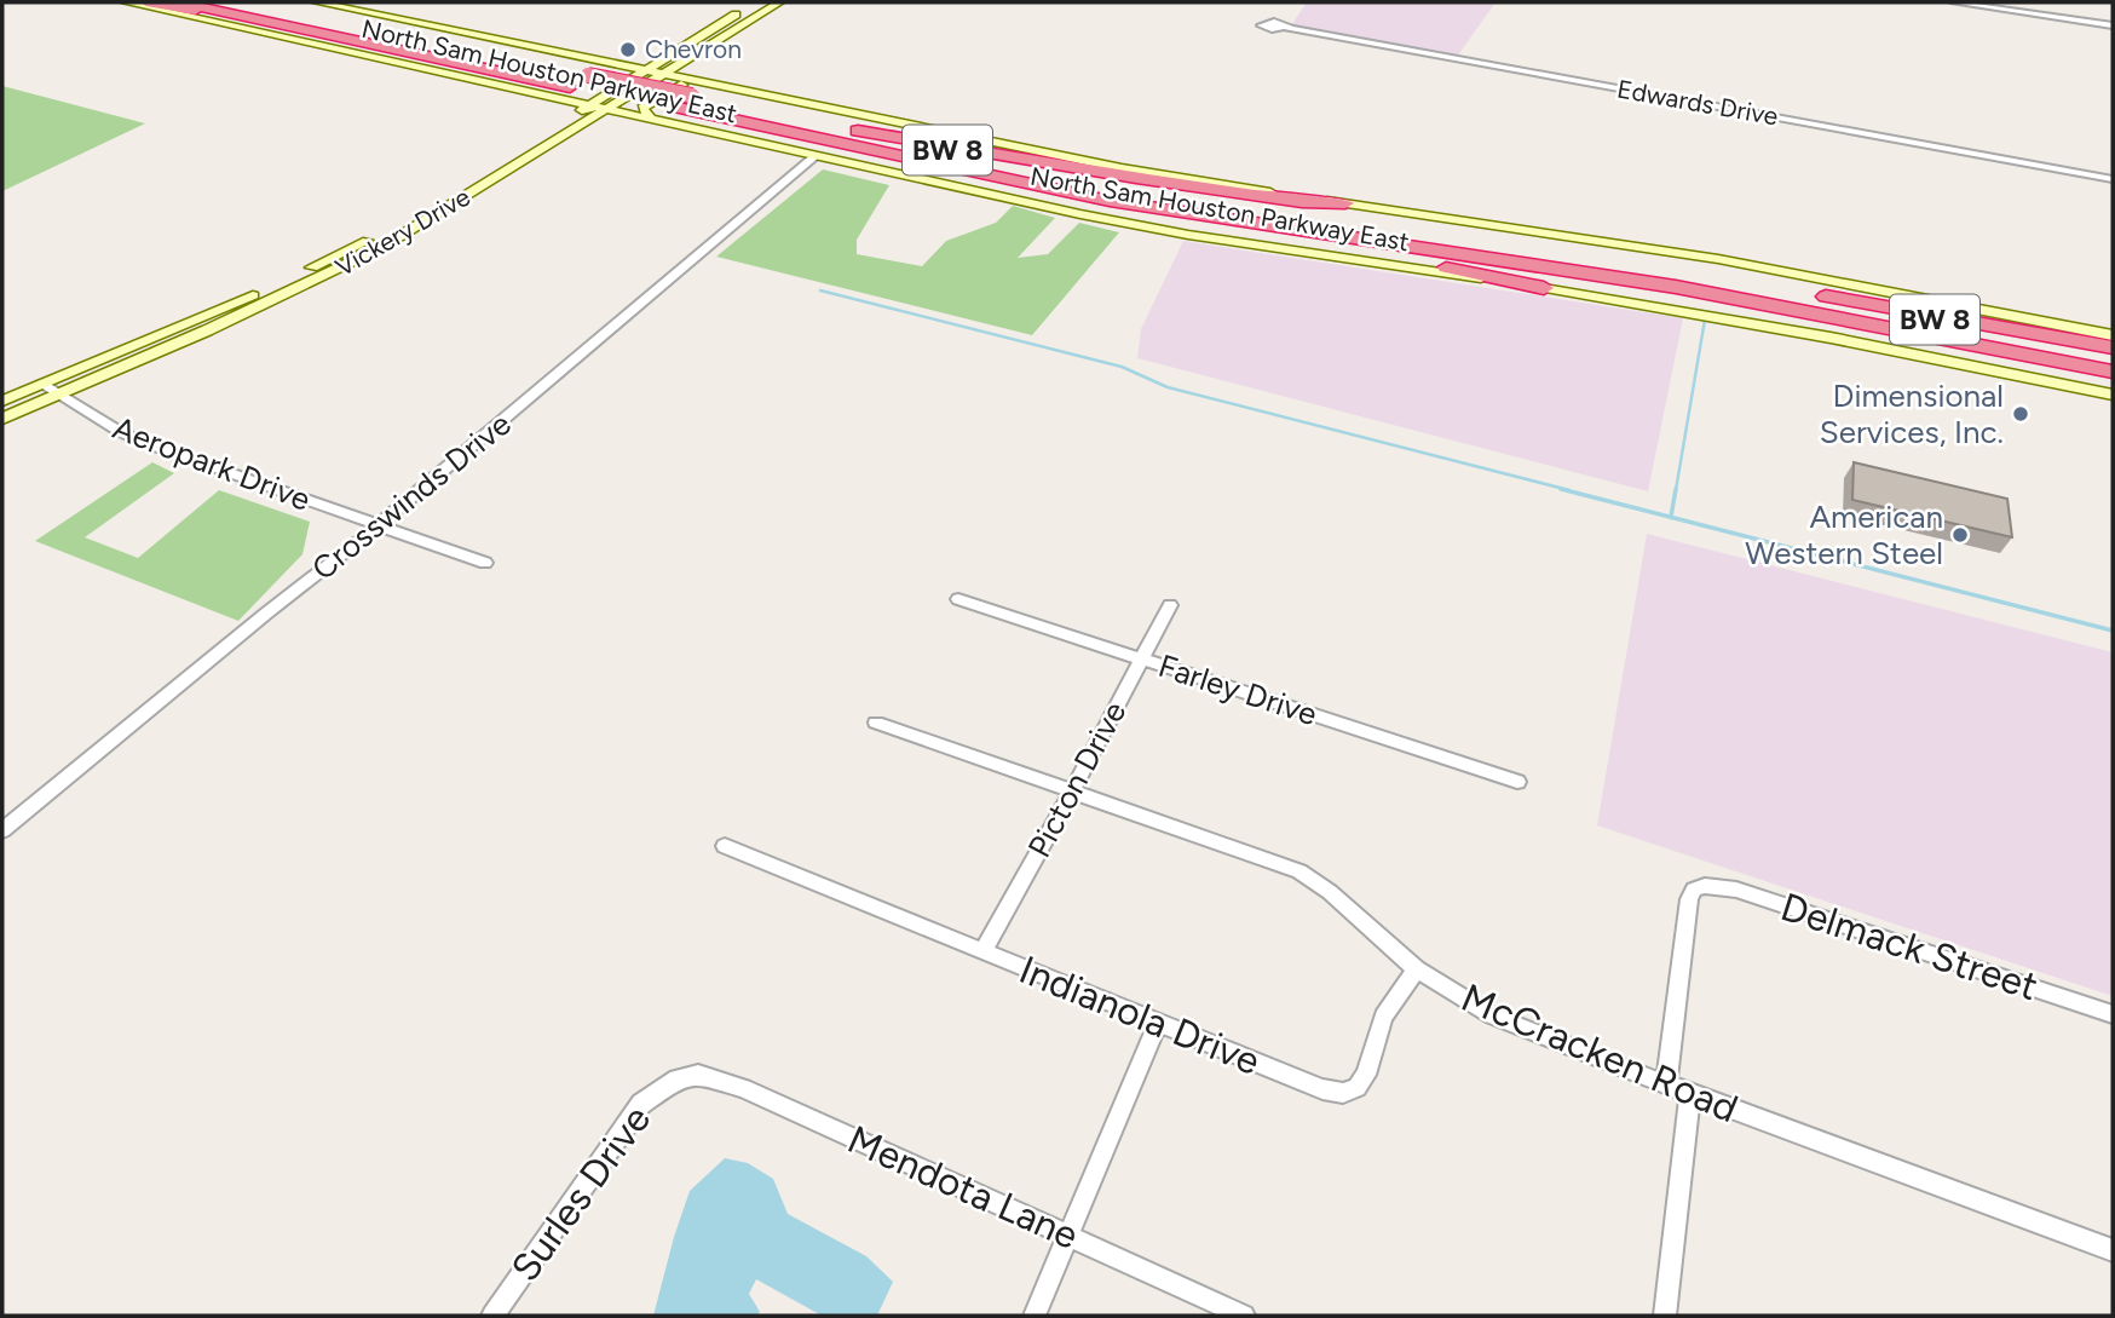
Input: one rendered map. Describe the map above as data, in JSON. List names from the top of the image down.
{
  "streets": {
    "highway": ["North Sam Houston Parkway East", "BW 8"],
    "main road": ["Vickery Drive"],
    "street": [
      "Edwards Drive",
      "Aeropark Drive",
      "Crosswinds Drive",
      "Farley Drive",
      "Picton Drive",
      "Delmack Street",
      "Indianola Drive",
      "McCracken Road",
      "Mendota Lane",
      "Surles Drive"
    ]
  },
  "crossings": [
    ["North Sam Houston Parkway East", "Vickery Drive"],
    ["North Sam Houston Parkway East", "Crosswinds Drive"],
    ["Vickery Drive", "Aeropark Drive"],
    ["Aeropark Drive", "Crosswinds Drive"],
    ["Farley Drive", "Picton Drive"],
    ["Picton Drive", "Indianola Drive"],
    ["Picton Drive", "McCracken Road"],
    ["Delmack Street", "McCracken Road"],
    ["Indianola Drive", "McCracken Road"],
    ["Mendota Lane", "Surles Drive"]
  ],
  "places": ["Chevron", "Dimensional Services, Inc.", "American Western Steel"]
}
